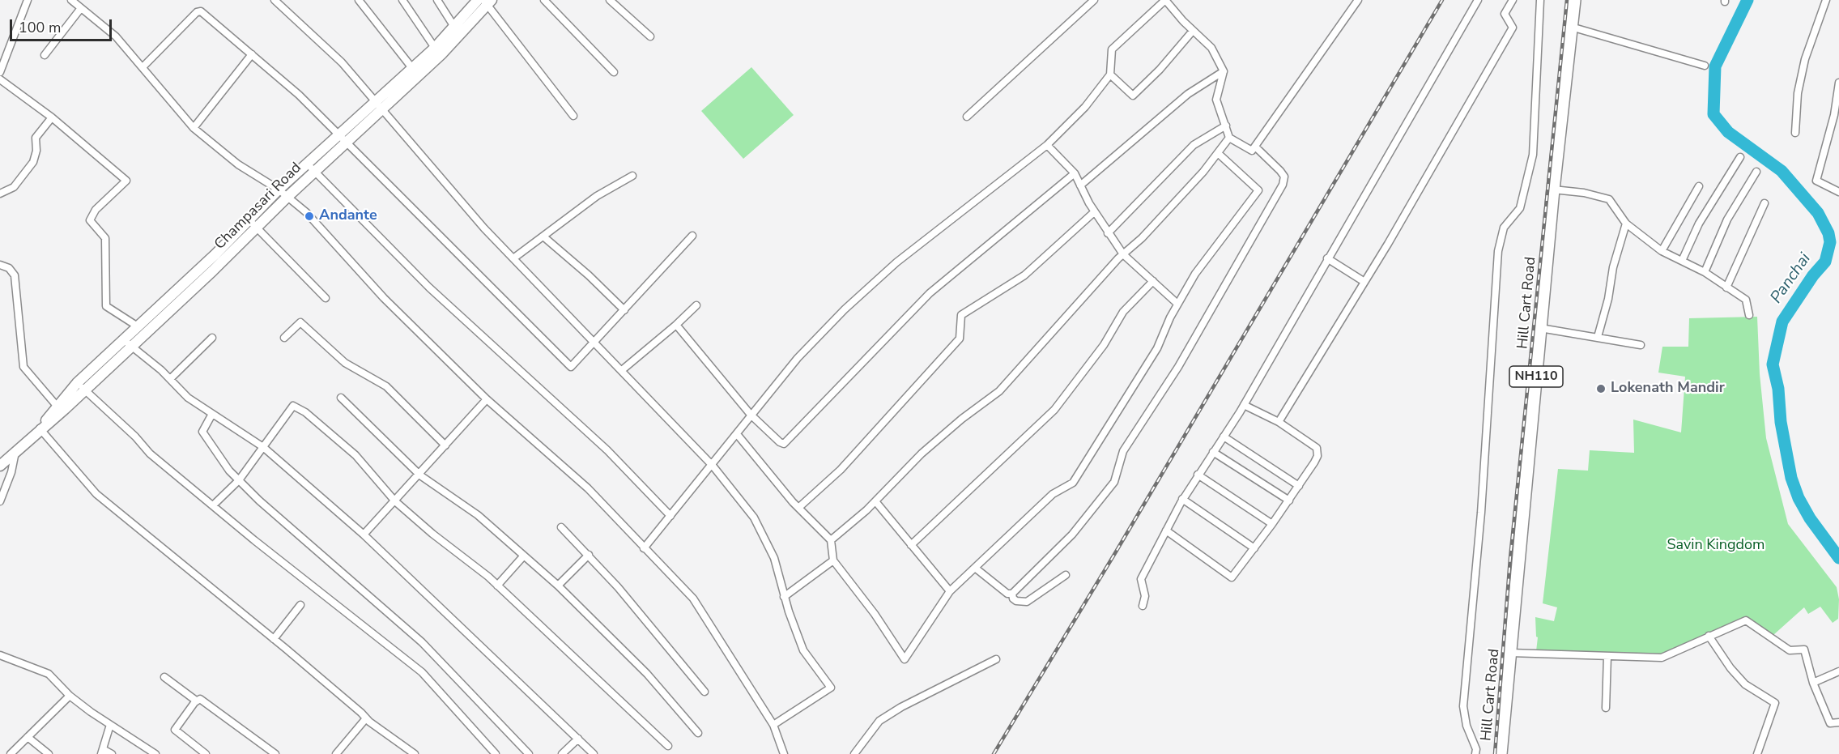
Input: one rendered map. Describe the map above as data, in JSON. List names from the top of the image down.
{
  "streets": {
    "highway": ["Hill Cart Road", "NH110"],
    "main road": ["Champasari Road"]
  },
  "water": ["Panchai"],
  "parks": ["Savin Kingdom"],
  "places": ["Andante", "Lokenath Mandir"],
  "scale_bar": "100 m"
}
